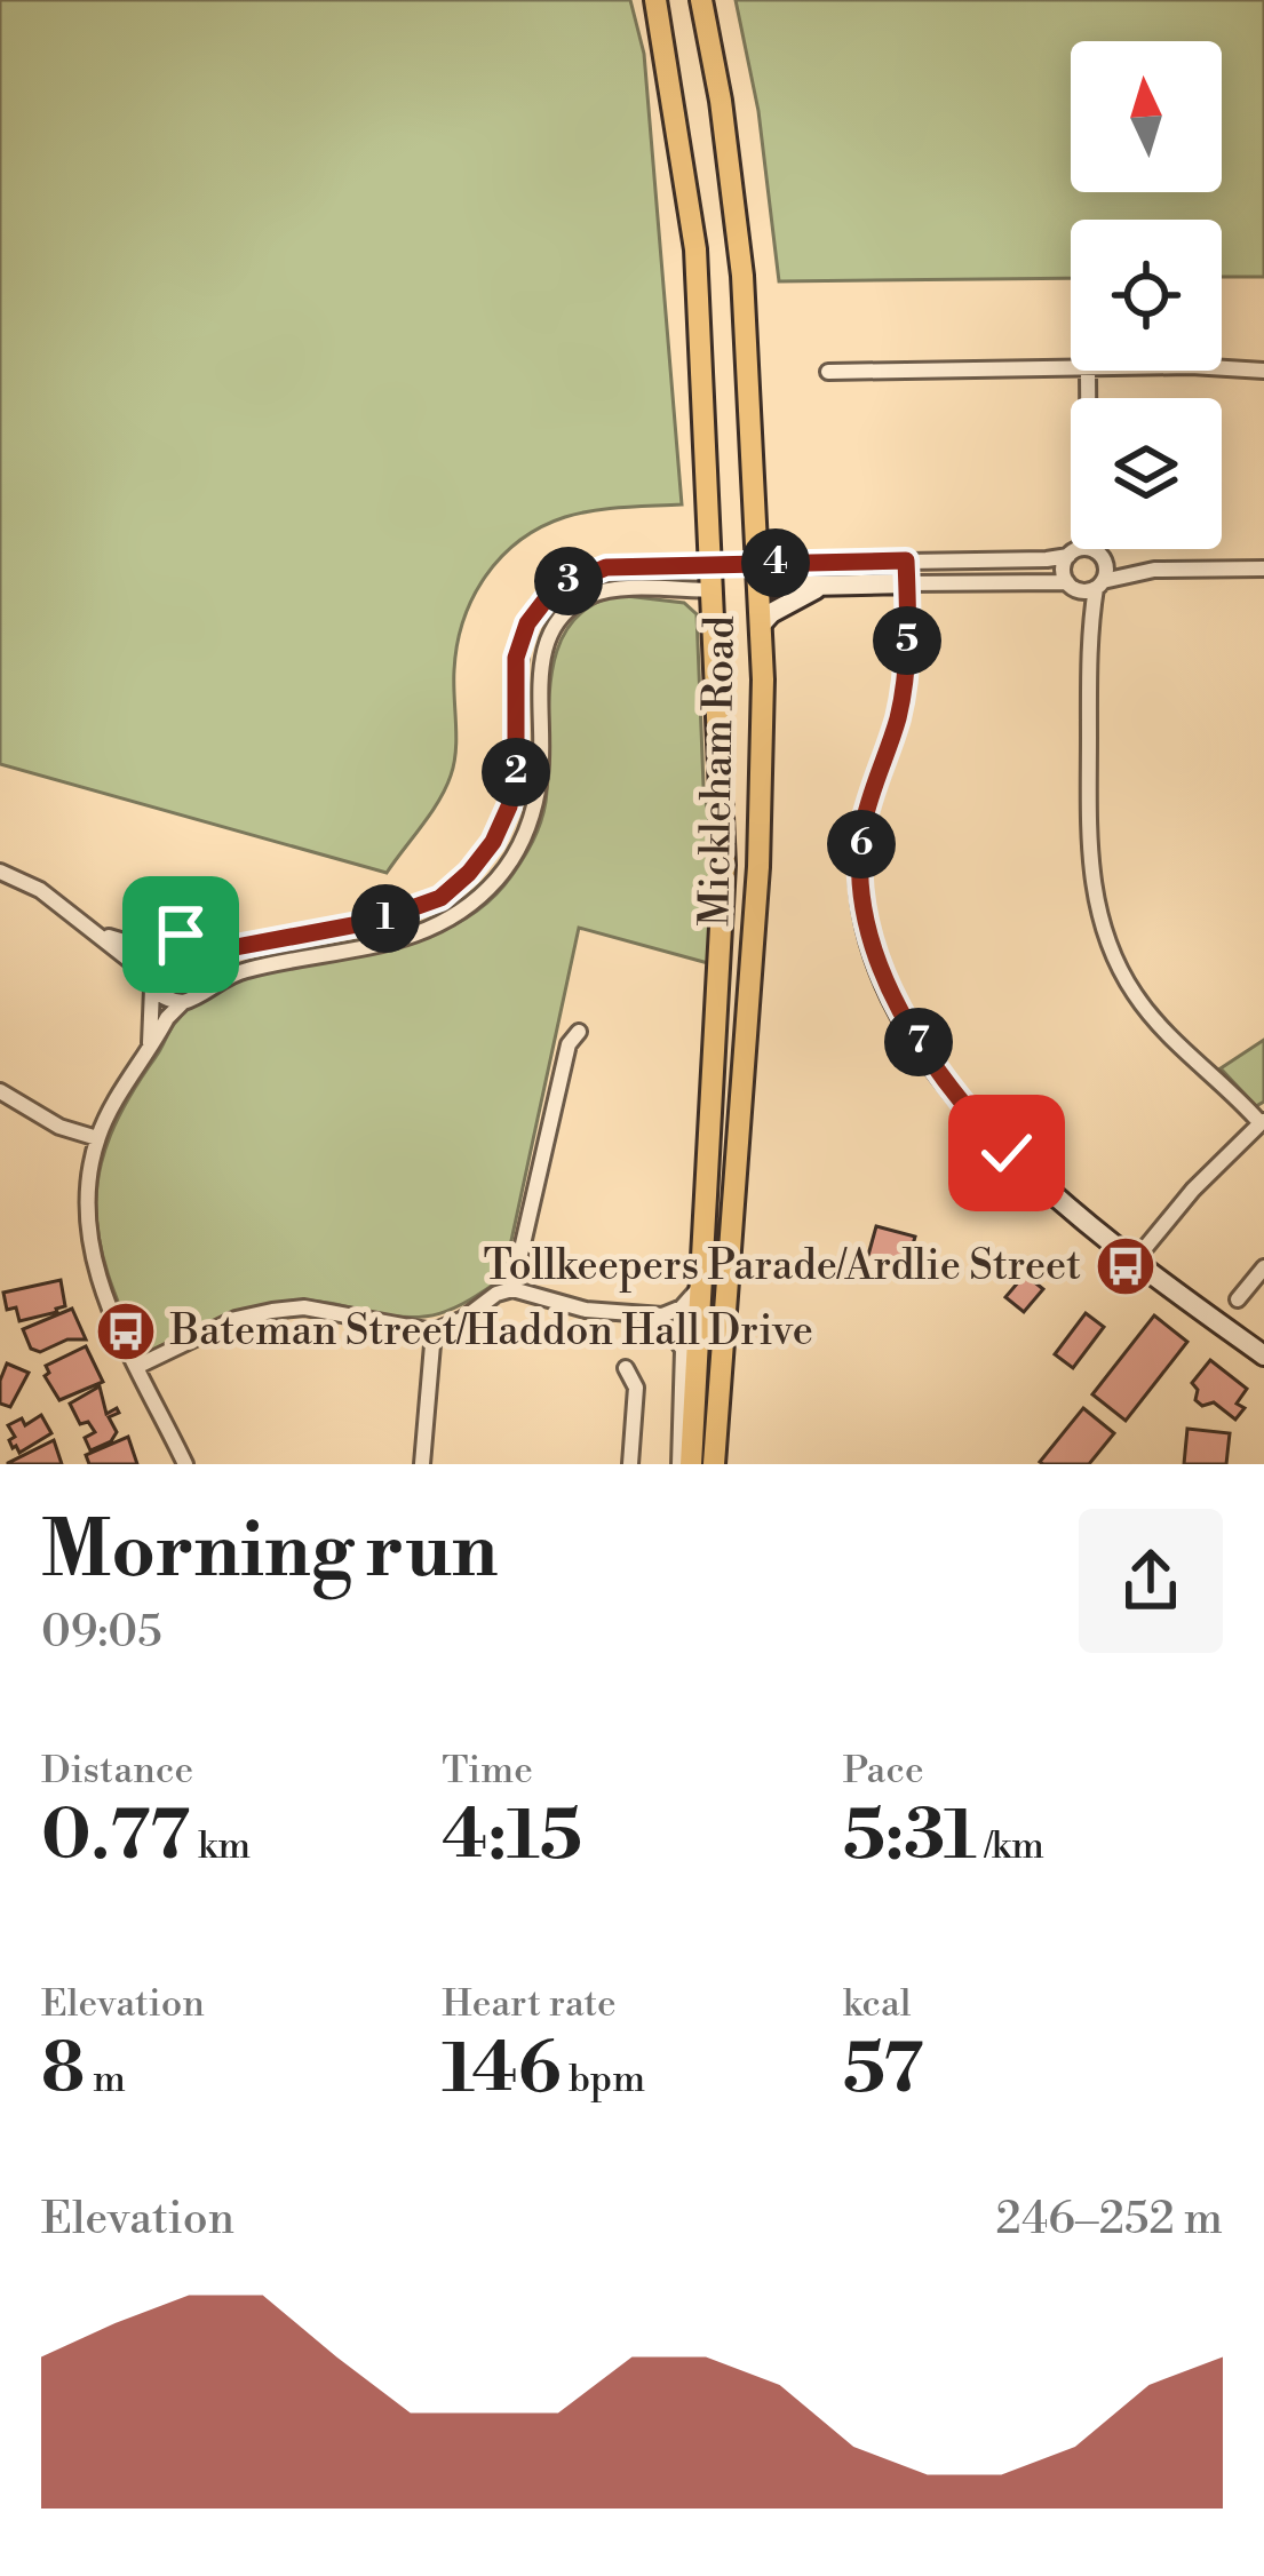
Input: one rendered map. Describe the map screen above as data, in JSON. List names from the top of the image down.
{
  "streets": {
    "main road": ["Mickleham Road"]
  },
  "places": {
    "bus stop": ["Tollkeepers Parade/Ardlie Street", "Bateman Street/Haddon Hall Drive"]
  },
  "north": "top",
  "page": {
    "pins": [
      "4",
      "3",
      "5",
      "2",
      "6",
      "1",
      "7"
    ],
    "heading": ["Morning run", "09:05"],
    "stats": [
      ["Distance", "0.77 km"],
      ["Time", "4:15"],
      ["Pace", "5:31 /km"],
      ["Elevation", "8 m"],
      ["Heart rate", "146 bpm"],
      ["kcal", "57"]
    ],
    "chart": ["Elevation", "246–252 m"]
  }
}
